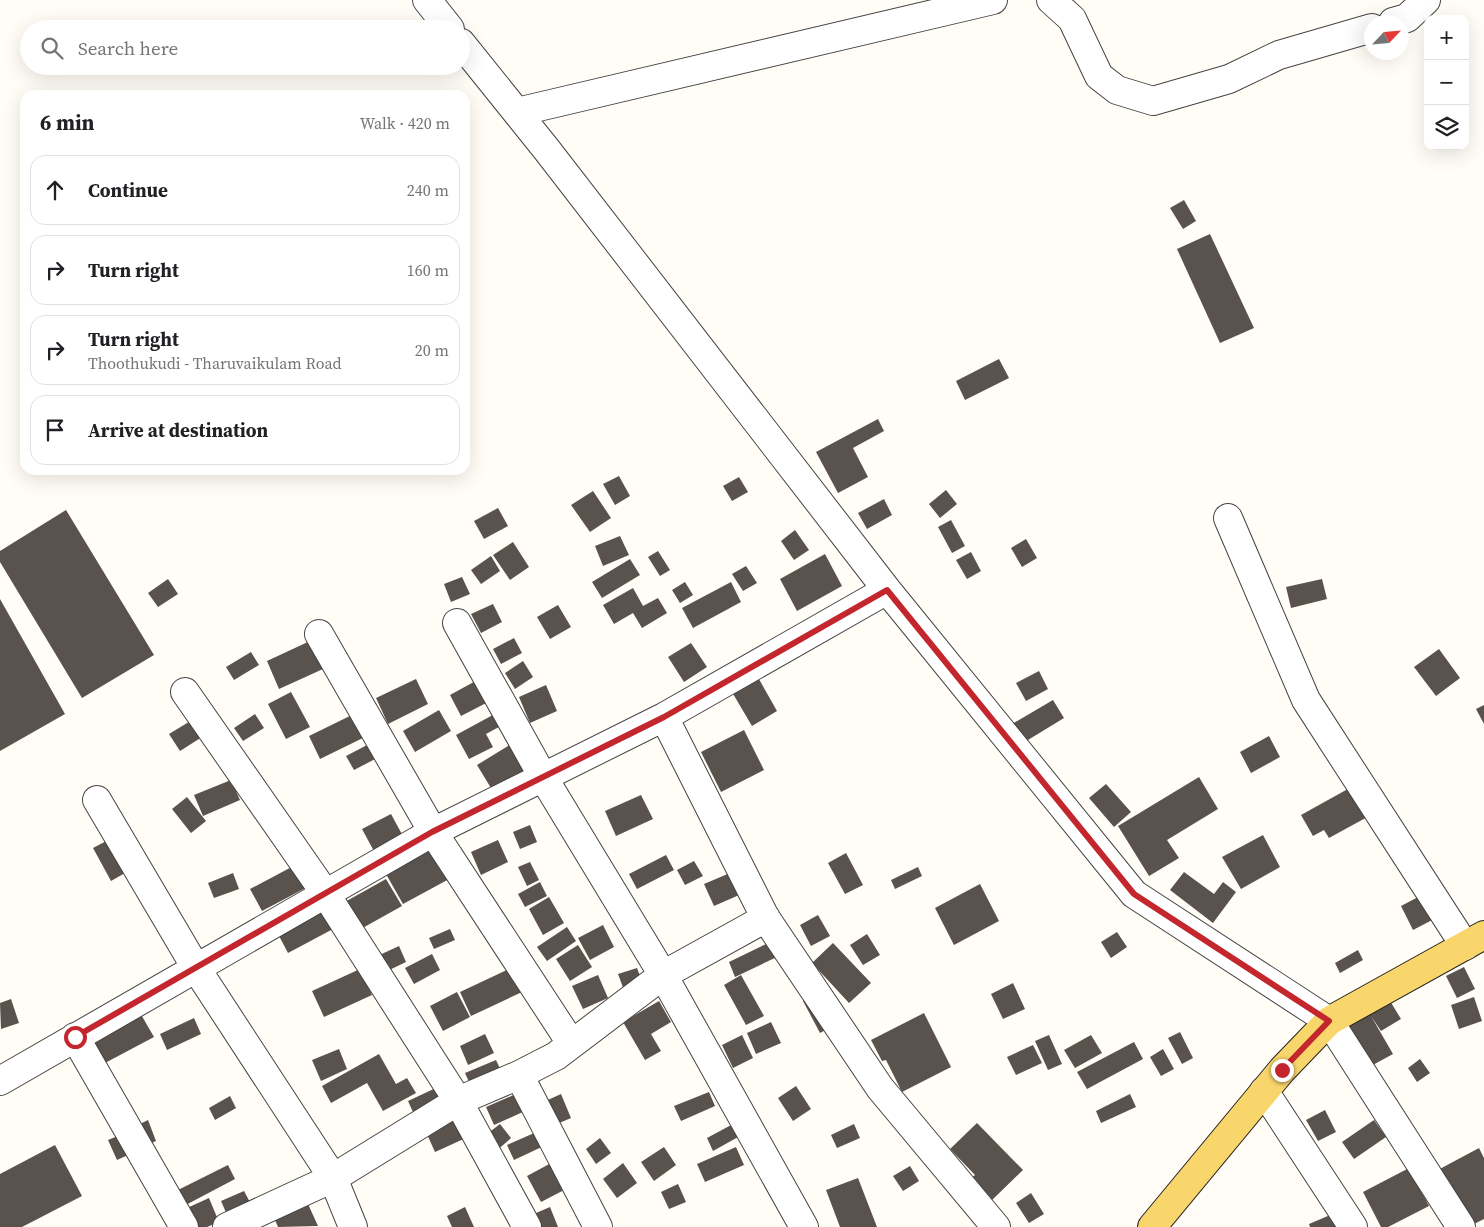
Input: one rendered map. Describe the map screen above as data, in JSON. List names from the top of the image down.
{
  "north": "top right",
  "page": {
    "map_buttons": ["+", "−"],
    "search": "Search here",
    "heading": ["6 min", "Walk · 420 m"],
    "list": [
      ["Continue", "240 m"],
      ["Turn right", "160 m"],
      ["Turn right", "Thoothukudi - Tharuvaikulam Road", "20 m"],
      "Arrive at destination"
    ]
  }
}
